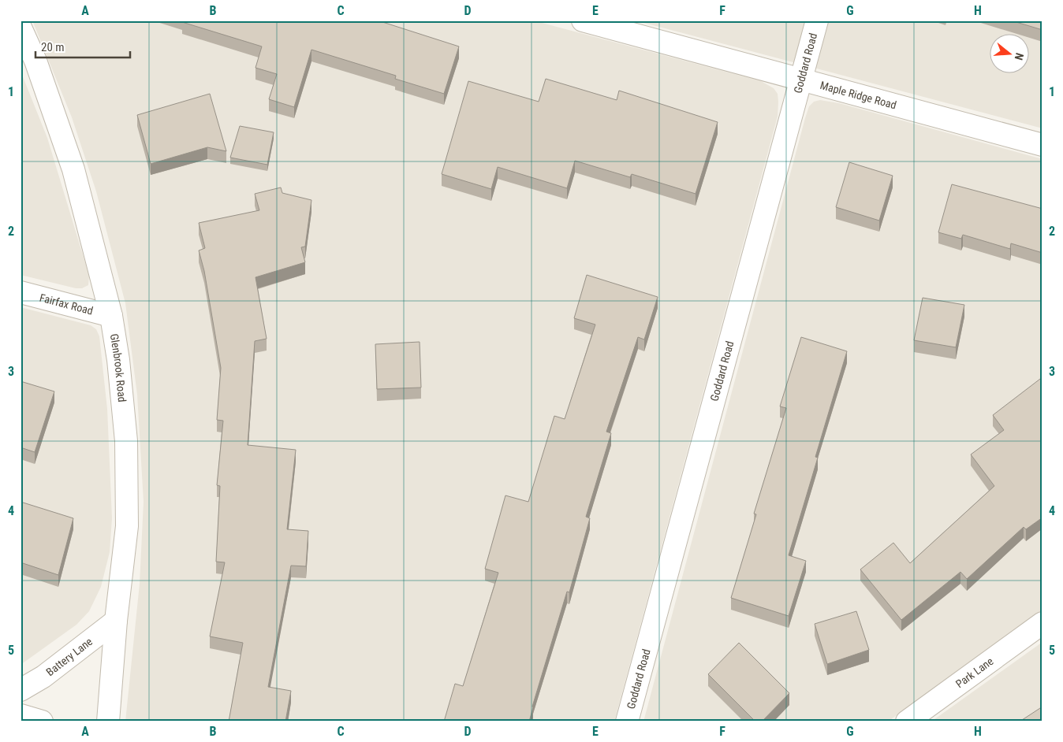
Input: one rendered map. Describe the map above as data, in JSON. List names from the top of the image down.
{
  "streets": {
    "street": [
      "Goddard Road",
      "Maple Ridge Road",
      "Fairfax Road",
      "Glenbrook Road",
      "Battery Lane",
      "Park Lane"
    ]
  },
  "crossings": [
    ["Goddard Road", "Maple Ridge Road"],
    ["Fairfax Road", "Glenbrook Road"],
    ["Glenbrook Road", "Battery Lane"]
  ],
  "scale_bar": "20 m",
  "north": "right",
  "grid": {
    "columns": [
      "A",
      "B",
      "C",
      "D",
      "E",
      "F",
      "G",
      "H"
    ],
    "rows": [
      "1",
      "2",
      "3",
      "4",
      "5"
    ]
  }
}
